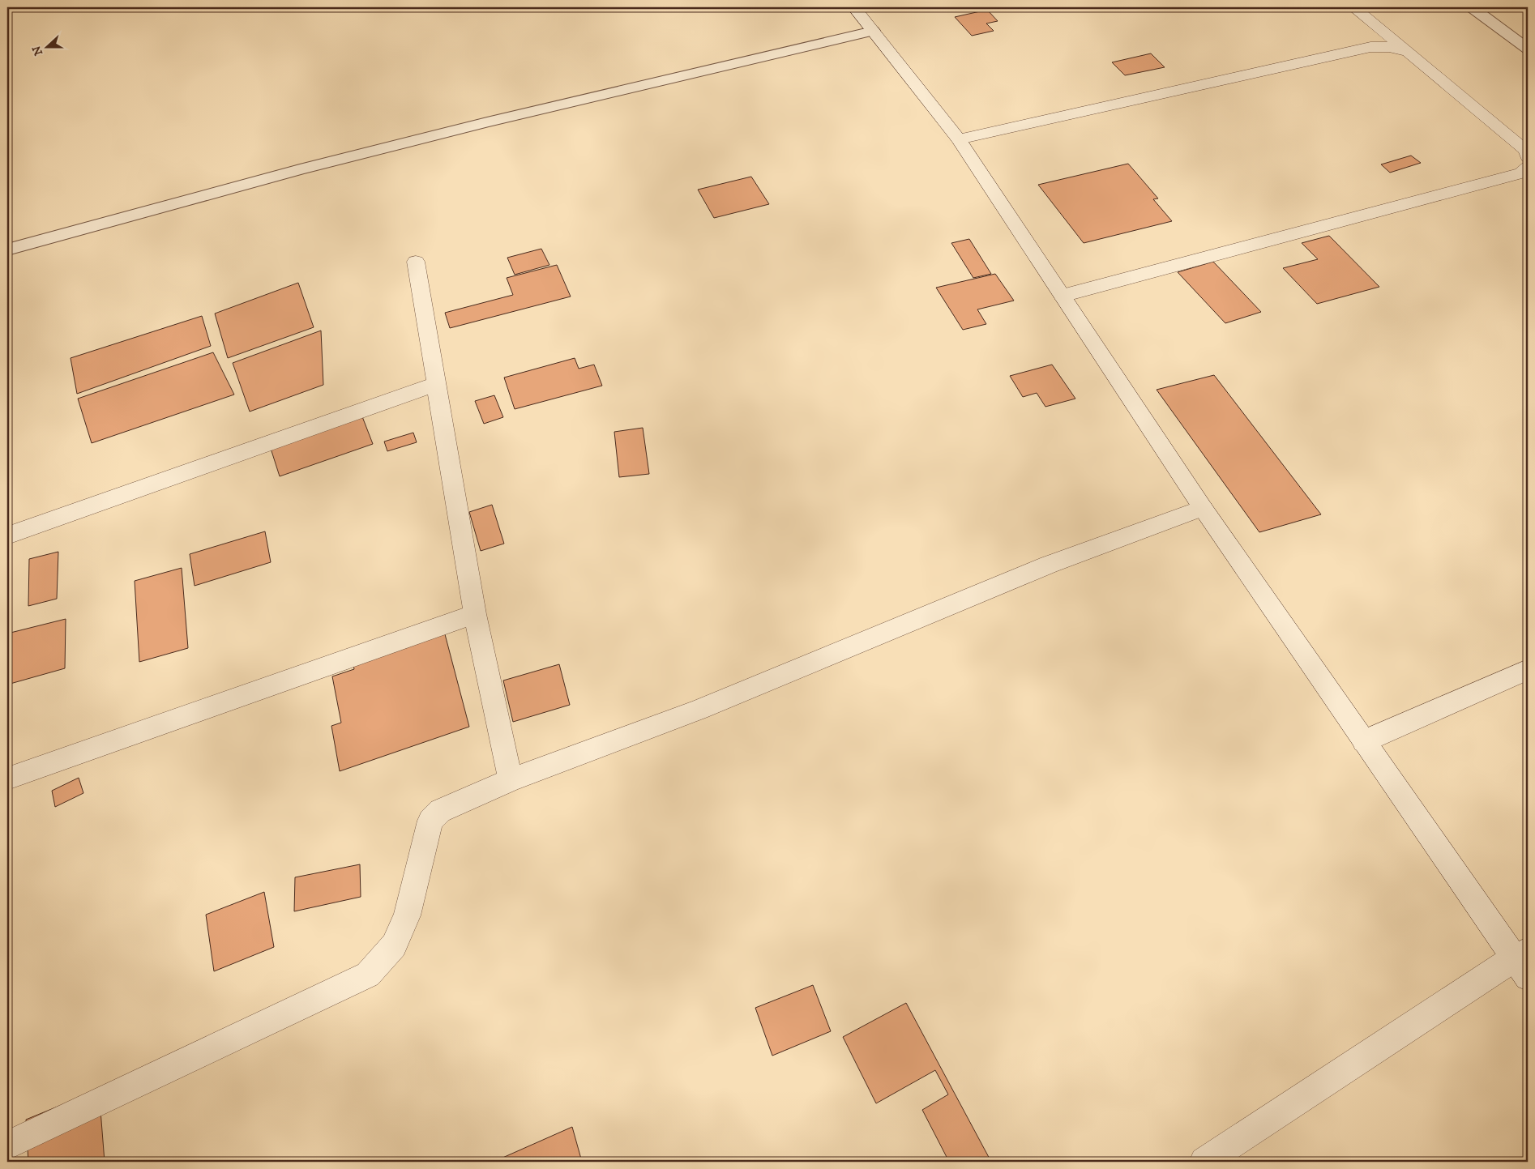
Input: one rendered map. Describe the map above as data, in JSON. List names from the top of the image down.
{
  "north": "left"
}
